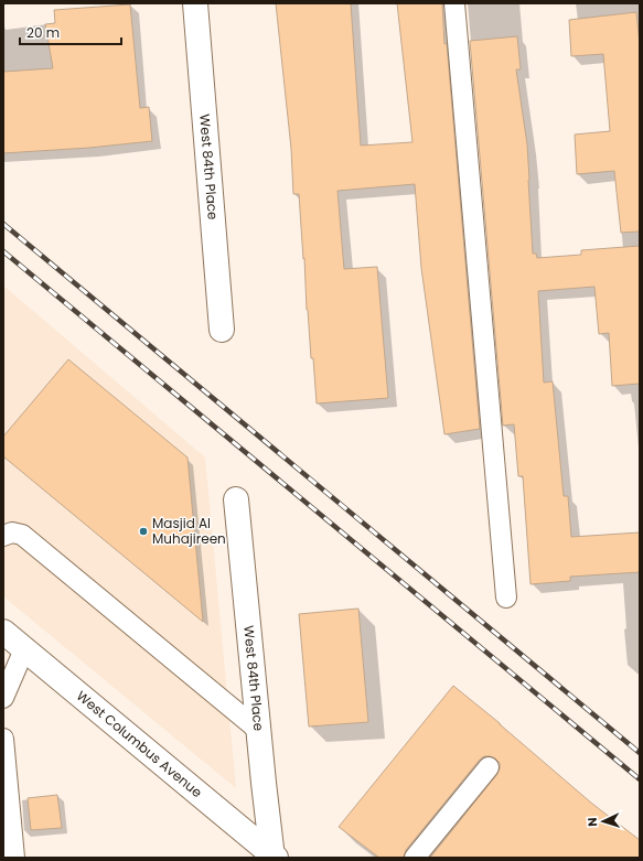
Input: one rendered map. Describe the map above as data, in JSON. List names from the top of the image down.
{
  "streets": {
    "street": ["West 84th Place", "West Columbus Avenue"]
  },
  "crossings": [
    ["West 84th Place", "West Columbus Avenue"]
  ],
  "places": ["Masjid Al Muhajireen"],
  "scale_bar": "20 m",
  "north": "left"
}
